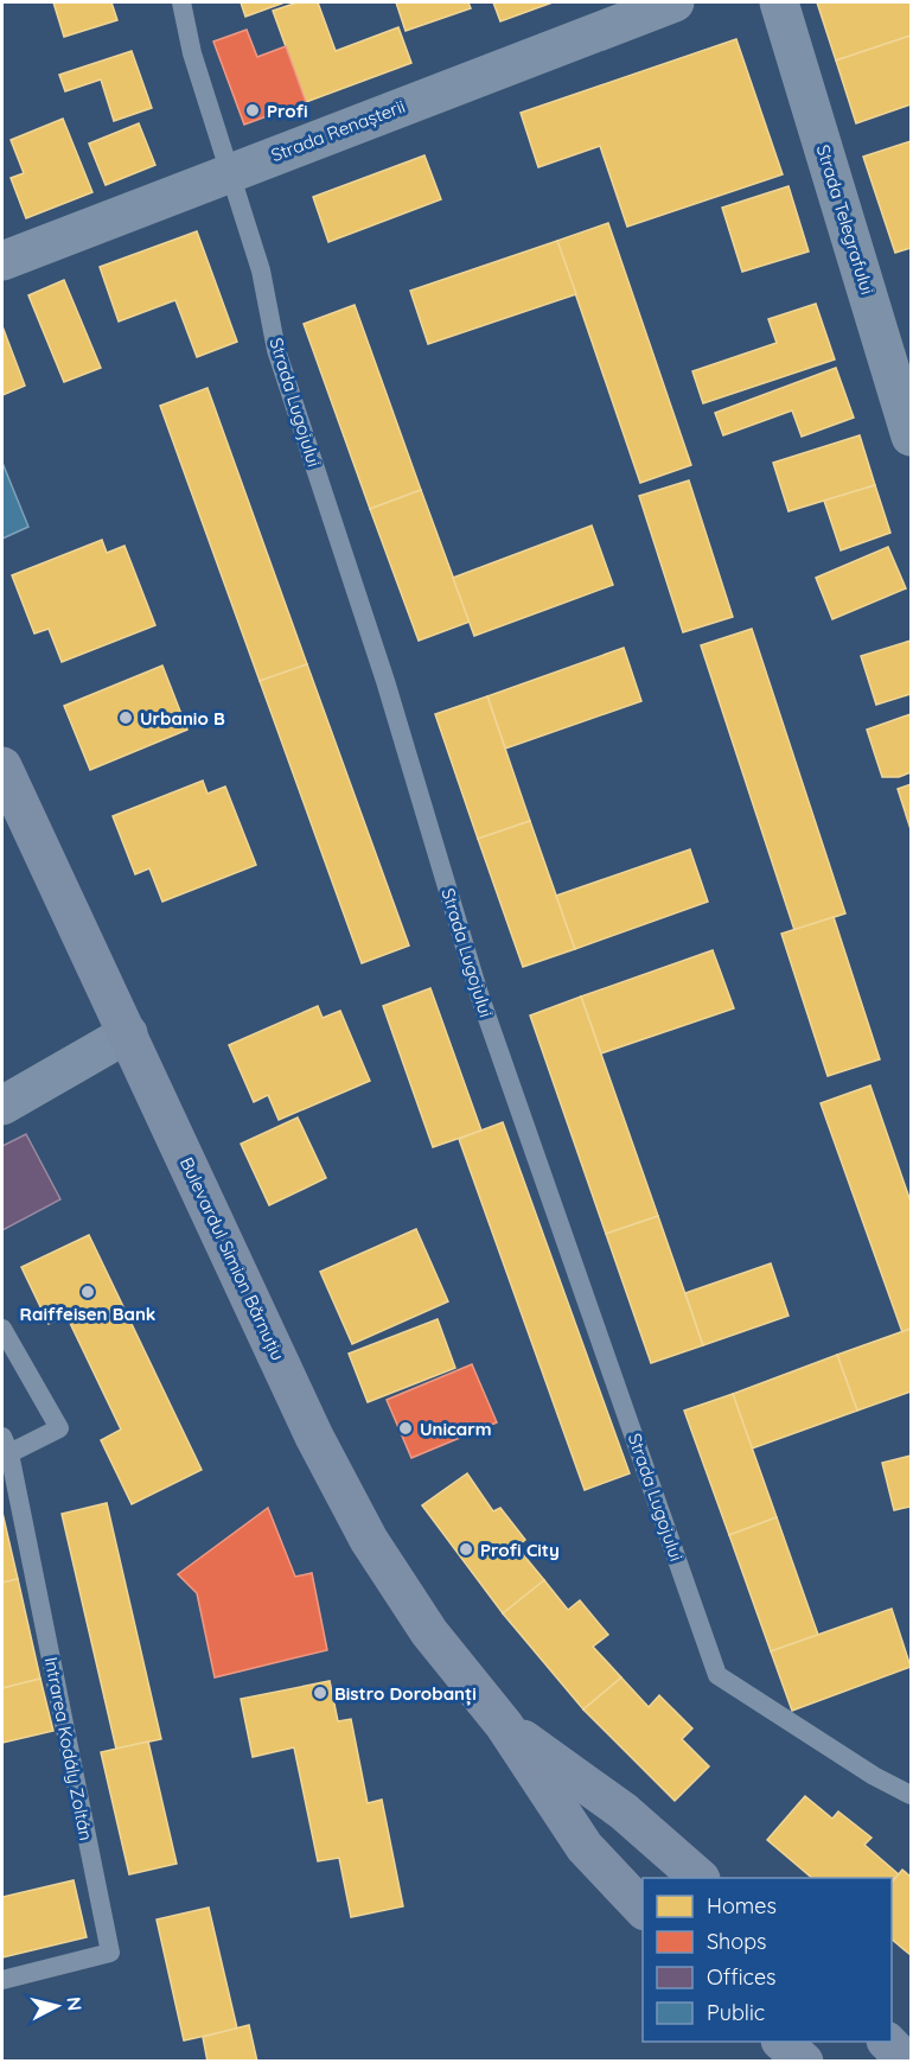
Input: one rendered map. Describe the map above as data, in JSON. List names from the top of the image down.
{
  "streets": {
    "main road": ["Bulevardul Simion Bărnuțiu"],
    "street": ["Strada Renașterii", "Strada Telegrafului"],
    "lane": ["Strada Lugojului", "Intrarea Kodály Zoltán"]
  },
  "crossings": [
    ["Strada Renașterii", "Strada Lugojului"]
  ],
  "places": [
    "Profi",
    "Urbanio B",
    "Raiffeisen Bank",
    "Unicarm",
    "Profi City",
    "Bistro Dorobanți"
  ],
  "legend": [
    "Homes",
    "Shops",
    "Offices",
    "Public"
  ],
  "north": "right"
}
